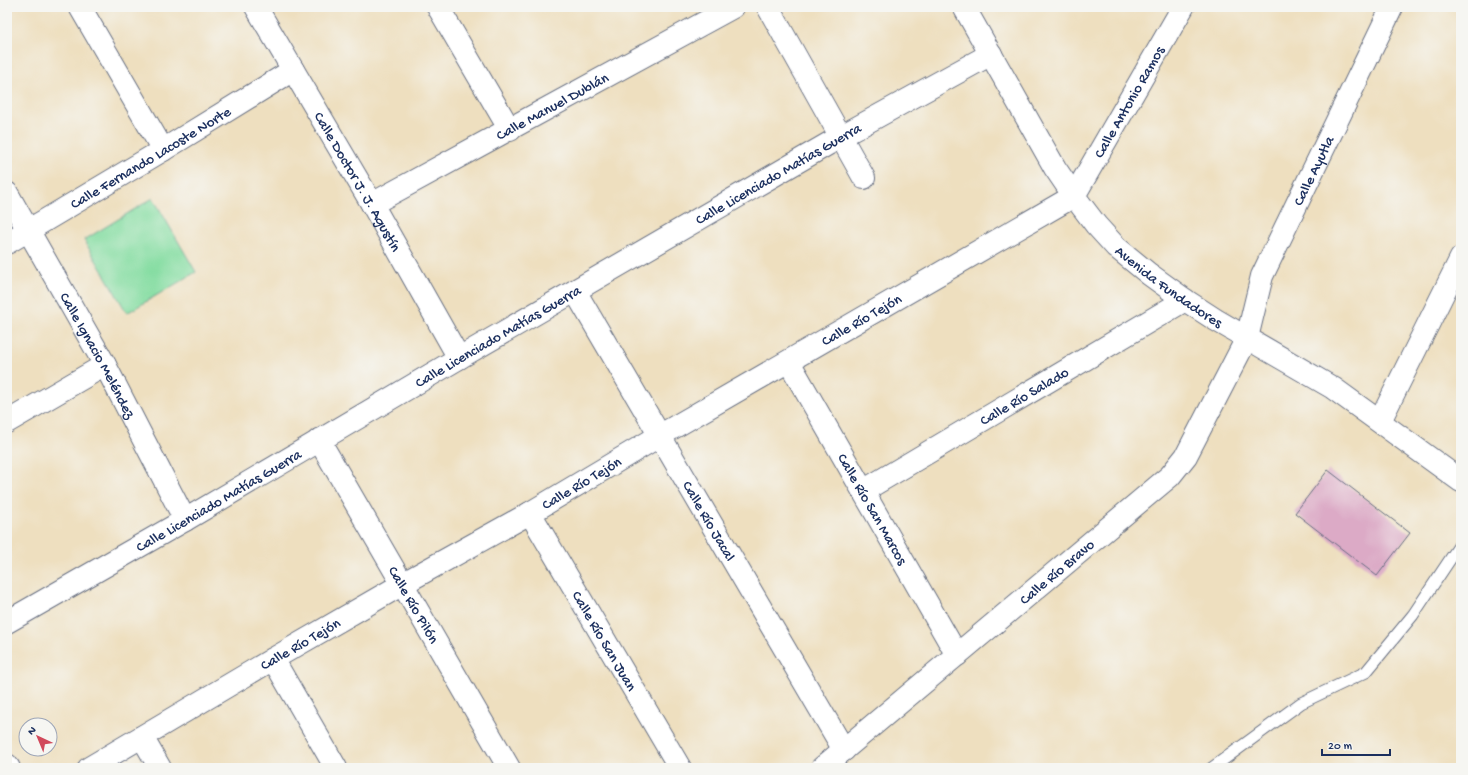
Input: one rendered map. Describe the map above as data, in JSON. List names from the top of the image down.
{
  "streets": {
    "street": [
      "Calle Antonio Ramos",
      "Calle Manuel Dublán",
      "Calle Fernando Lacoste Norte",
      "Calle Ayutla",
      "Calle Licenciado Matías Guerra",
      "Calle Doctor J. J. Agustín",
      "Avenida Fundadores",
      "Calle Río Tejón",
      "Calle Ignacio Meléndez",
      "Calle Río Salado",
      "Calle Río San Marcos",
      "Calle Río Jacal",
      "Calle Río Bravo",
      "Calle Río Pilón",
      "Calle Río San Juan"
    ]
  },
  "crossings": [
    ["Calle Antonio Ramos", "Avenida Fundadores"],
    ["Calle Antonio Ramos", "Calle Río Tejón"],
    ["Calle Manuel Dublán", "Calle Doctor J. J. Agustín"],
    ["Calle Fernando Lacoste Norte", "Calle Doctor J. J. Agustín"],
    ["Calle Fernando Lacoste Norte", "Calle Ignacio Meléndez"],
    ["Calle Ayutla", "Avenida Fundadores"],
    ["Calle Ayutla", "Calle Río Bravo"],
    ["Calle Licenciado Matías Guerra", "Calle Doctor J. J. Agustín"],
    ["Calle Licenciado Matías Guerra", "Avenida Fundadores"],
    ["Calle Licenciado Matías Guerra", "Calle Ignacio Meléndez"],
    ["Calle Licenciado Matías Guerra", "Calle Río Jacal"],
    ["Calle Licenciado Matías Guerra", "Calle Río Pilón"],
    ["Avenida Fundadores", "Calle Río Tejón"],
    ["Avenida Fundadores", "Calle Río Salado"],
    ["Avenida Fundadores", "Calle Río Bravo"],
    ["Calle Río Tejón", "Calle Río San Marcos"],
    ["Calle Río Tejón", "Calle Río Jacal"],
    ["Calle Río Tejón", "Calle Río Pilón"],
    ["Calle Río Tejón", "Calle Río San Juan"],
    ["Calle Río Salado", "Calle Río San Marcos"],
    ["Calle Río San Marcos", "Calle Río Bravo"],
    ["Calle Río Jacal", "Calle Río Bravo"]
  ],
  "scale_bar": "20 m",
  "north": "top left"
}
